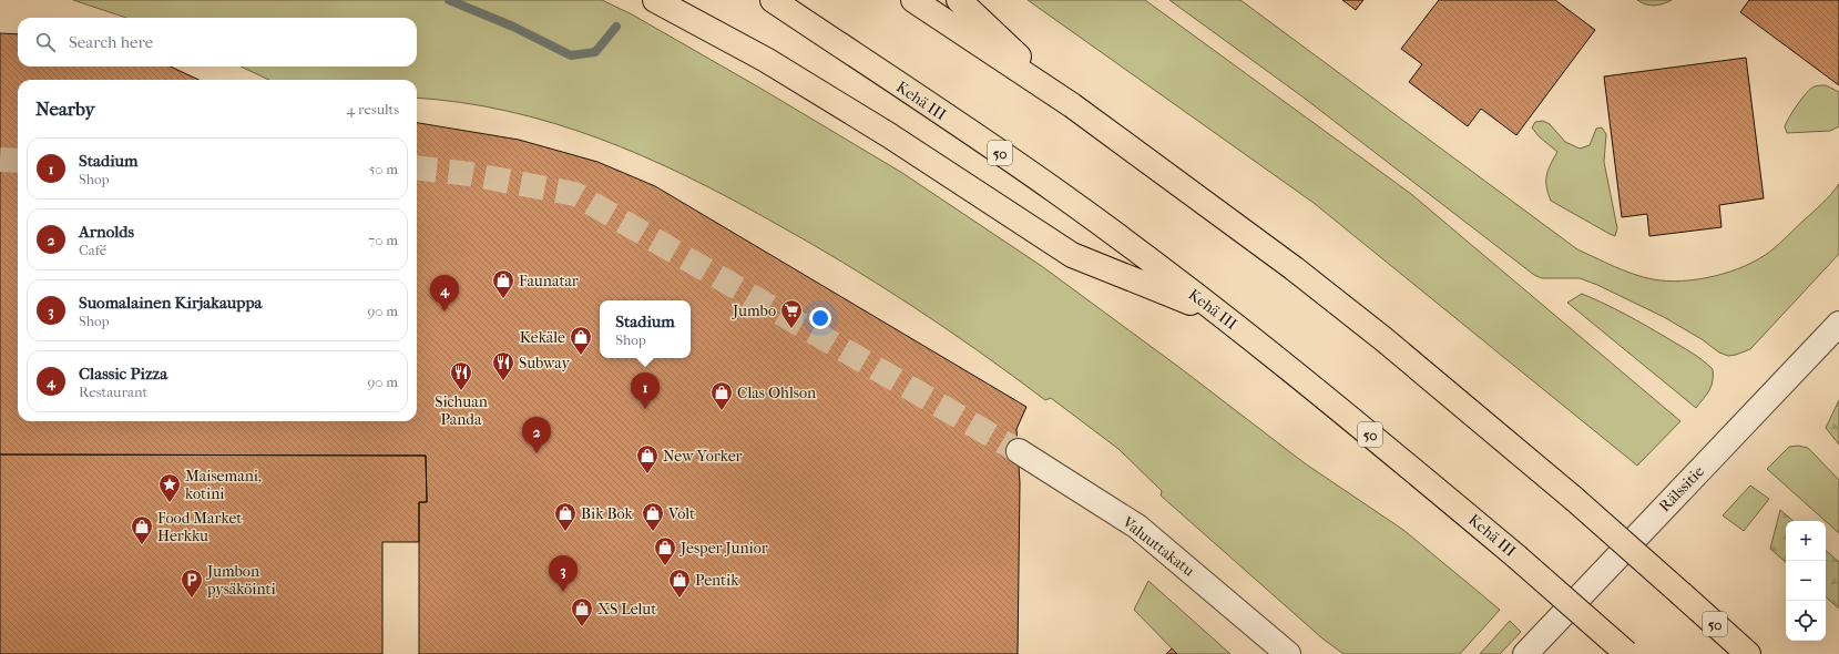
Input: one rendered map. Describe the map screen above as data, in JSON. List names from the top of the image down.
{
  "streets": {
    "highway": ["Kehä III", "50"],
    "street": ["Rälssitie", "Valuuttakatu"]
  },
  "places": {
    "shop": [
      "Faunatar",
      "Kekäle",
      "Clas Ohlson",
      "New Yorker",
      "Bik Bok",
      "Volt",
      "Food Market Herkku",
      "Jesper Junior",
      "Pentik",
      "XS Lelut"
    ],
    "supermarket": ["Jumbo"],
    "restaurant": ["Subway", "Sichuan Panda"],
    "place": ["Maisemani, kotini"],
    "parking": ["Jumbon pysäköinti"]
  },
  "page": {
    "search": "Search here",
    "heading": ["Nearby", "4 results"],
    "list": [
      {
        "mark": "1",
        "name": "Stadium",
        "note": "Shop",
        "value": "50 m"
      },
      {
        "mark": "2",
        "name": "Arnolds",
        "note": "Café",
        "value": "70 m"
      },
      {
        "mark": "3",
        "name": "Suomalainen Kirjakauppa",
        "note": "Shop",
        "value": "90 m"
      },
      {
        "mark": "4",
        "name": "Classic Pizza",
        "note": "Restaurant",
        "value": "90 m"
      }
    ],
    "pins": [
      "4",
      "1",
      "2",
      "3"
    ],
    "popup": ["Stadium", "Shop"],
    "map_buttons": ["+", "−"]
  }
}
